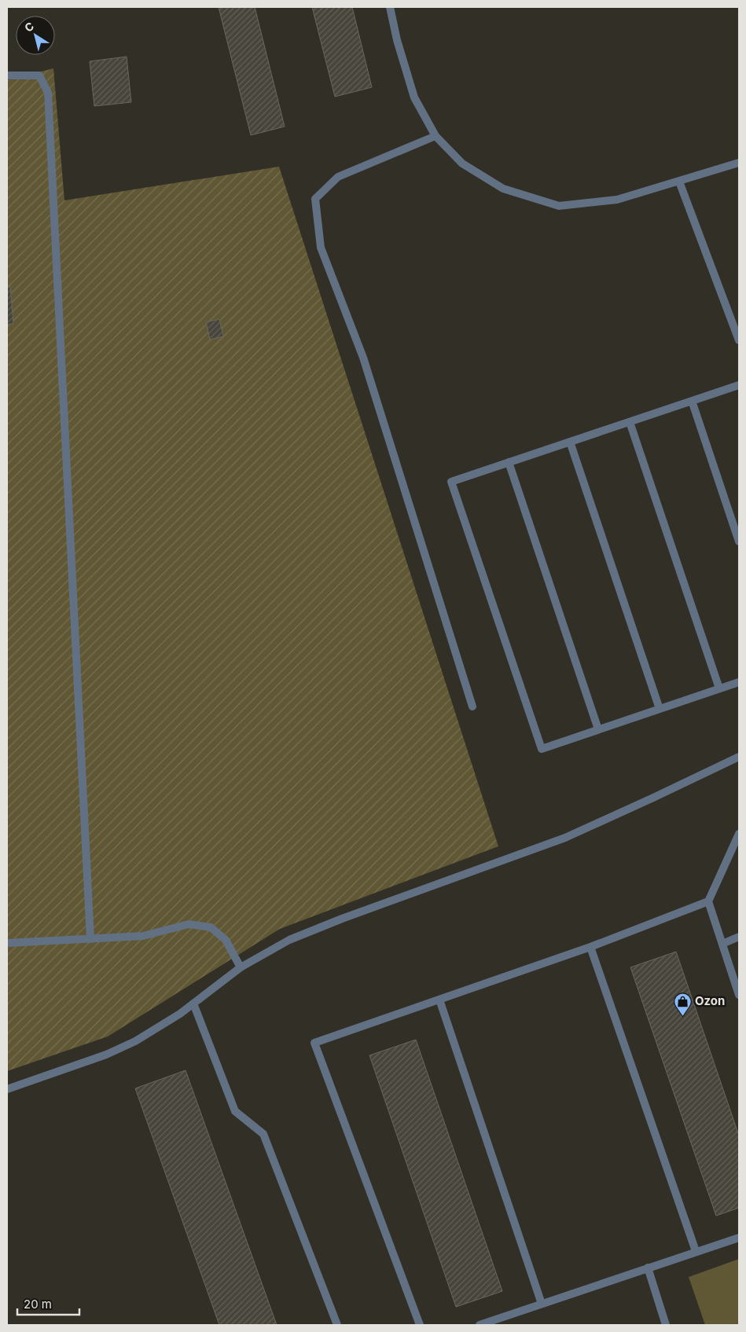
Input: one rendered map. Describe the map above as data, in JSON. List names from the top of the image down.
{
  "places": {
    "shop": ["Ozon"]
  },
  "scale_bar": "20 m",
  "north": "top left"
}
